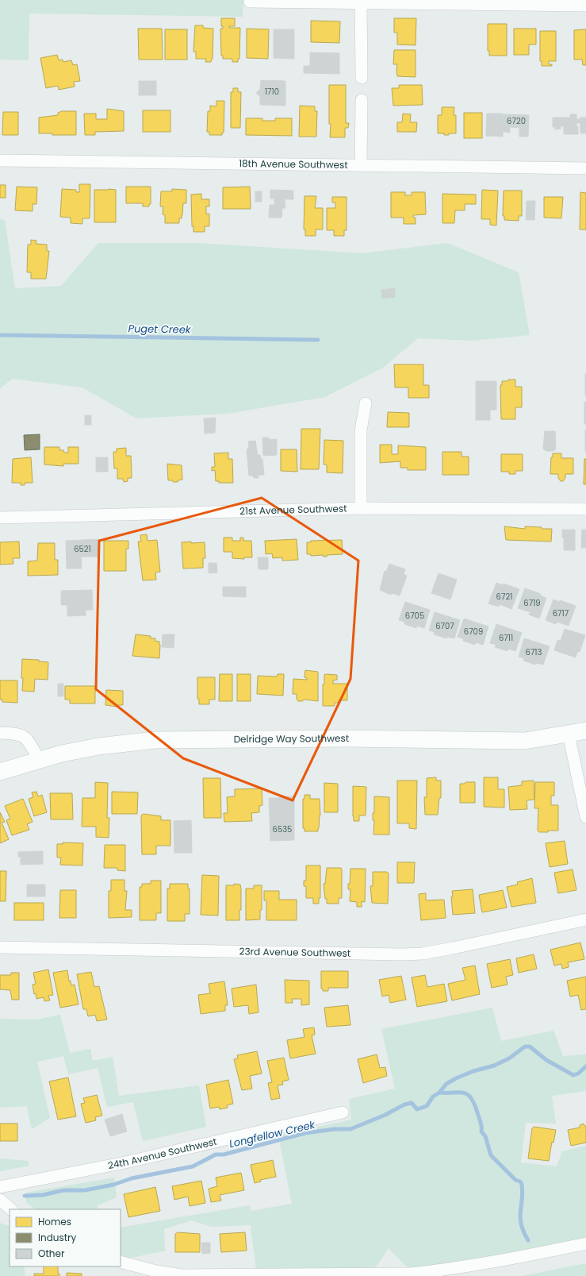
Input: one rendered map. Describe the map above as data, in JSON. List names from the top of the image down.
{
  "streets": {
    "main road": ["Delridge Way Southwest"],
    "street": [
      "18th Avenue Southwest",
      "21st Avenue Southwest",
      "23rd Avenue Southwest",
      "24th Avenue Southwest"
    ]
  },
  "water": ["Puget Creek", "Longfellow Creek"],
  "house_numbers": [
    "1710",
    "6720",
    "6521",
    "6721",
    "6719",
    "6717",
    "6705",
    "6707",
    "6709",
    "6711",
    "6713",
    "6535"
  ],
  "legend": ["Homes", "Industry", "Other"]
}
